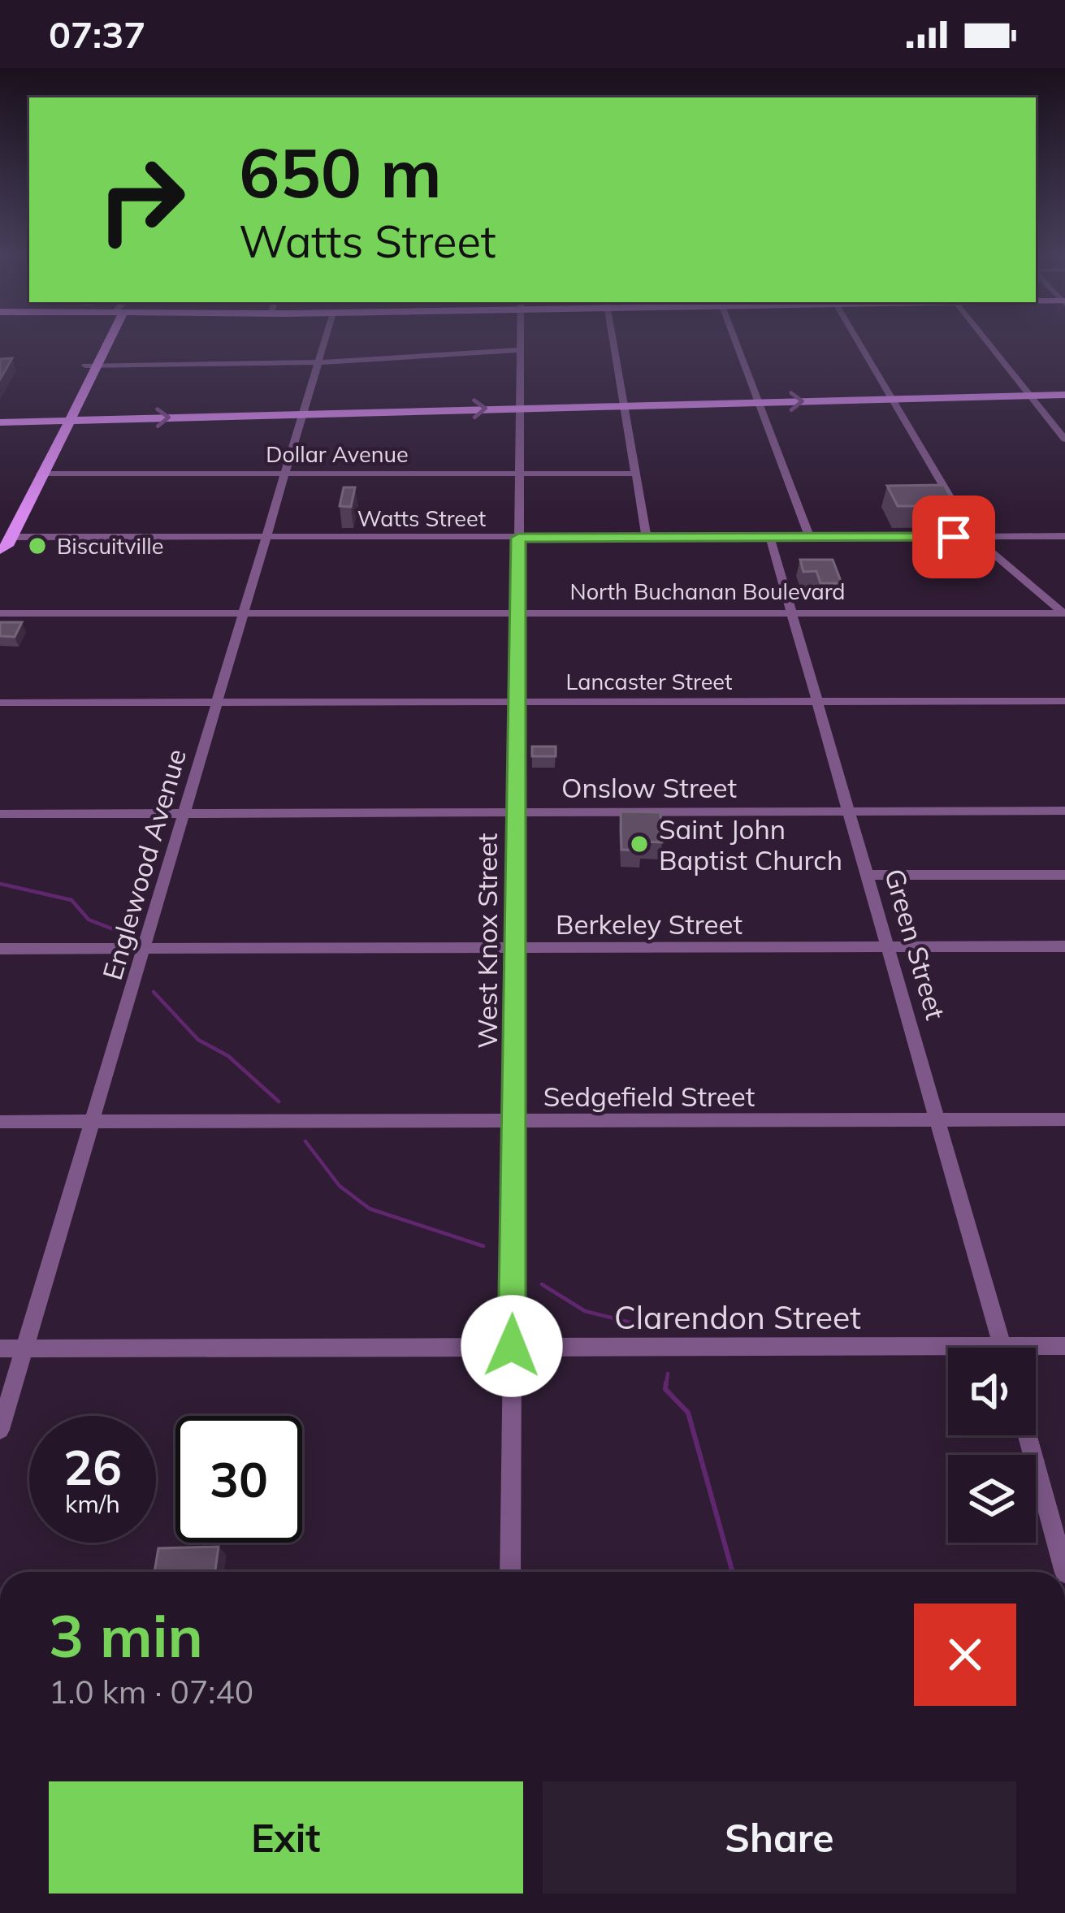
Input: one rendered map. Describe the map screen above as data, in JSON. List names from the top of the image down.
{
  "streets": {
    "street": [
      "Dollar Avenue",
      "Watts Street",
      "North Buchanan Boulevard",
      "Lancaster Street",
      "Onslow Street",
      "Englewood Avenue",
      "Berkeley Street",
      "West Knox Street",
      "Green Street",
      "Sedgefield Street",
      "Clarendon Street"
    ]
  },
  "crossings": [
    ["Dollar Avenue", "Englewood Avenue"],
    ["Dollar Avenue", "West Knox Street"],
    ["Watts Street", "Englewood Avenue"],
    ["Watts Street", "West Knox Street"],
    ["Watts Street", "Green Street"],
    ["North Buchanan Boulevard", "Englewood Avenue"],
    ["North Buchanan Boulevard", "West Knox Street"],
    ["North Buchanan Boulevard", "Green Street"],
    ["Lancaster Street", "Englewood Avenue"],
    ["Lancaster Street", "West Knox Street"],
    ["Lancaster Street", "Green Street"],
    ["Onslow Street", "Englewood Avenue"],
    ["Onslow Street", "West Knox Street"],
    ["Onslow Street", "Green Street"],
    ["Englewood Avenue", "Berkeley Street"],
    ["Englewood Avenue", "Sedgefield Street"],
    ["Englewood Avenue", "Clarendon Street"],
    ["Berkeley Street", "West Knox Street"],
    ["Berkeley Street", "Green Street"],
    ["West Knox Street", "Sedgefield Street"],
    ["West Knox Street", "Clarendon Street"],
    ["Green Street", "Sedgefield Street"]
  ],
  "places": ["Biscuitville", "Saint John Baptist Church"],
  "page": {
    "status": "07:37",
    "turn": ["650 m", "Watts Street"],
    "speed": "26 km/h",
    "limit": "30",
    "heading": ["3 min", "1.0 km · 07:40"],
    "buttons": ["Exit", "Share"]
  }
}
